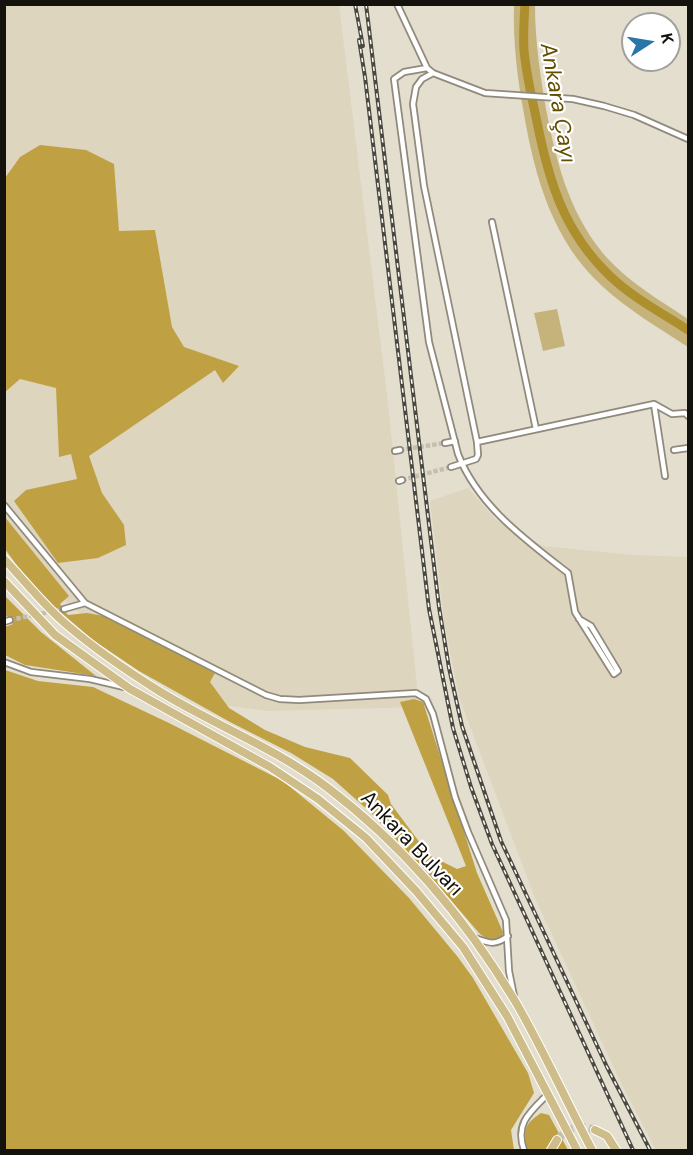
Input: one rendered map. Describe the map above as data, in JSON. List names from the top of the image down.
{
  "streets": {
    "main road": ["Ankara Bulvarı"]
  },
  "water": ["Ankara Çayı"],
  "north": "right"
}
